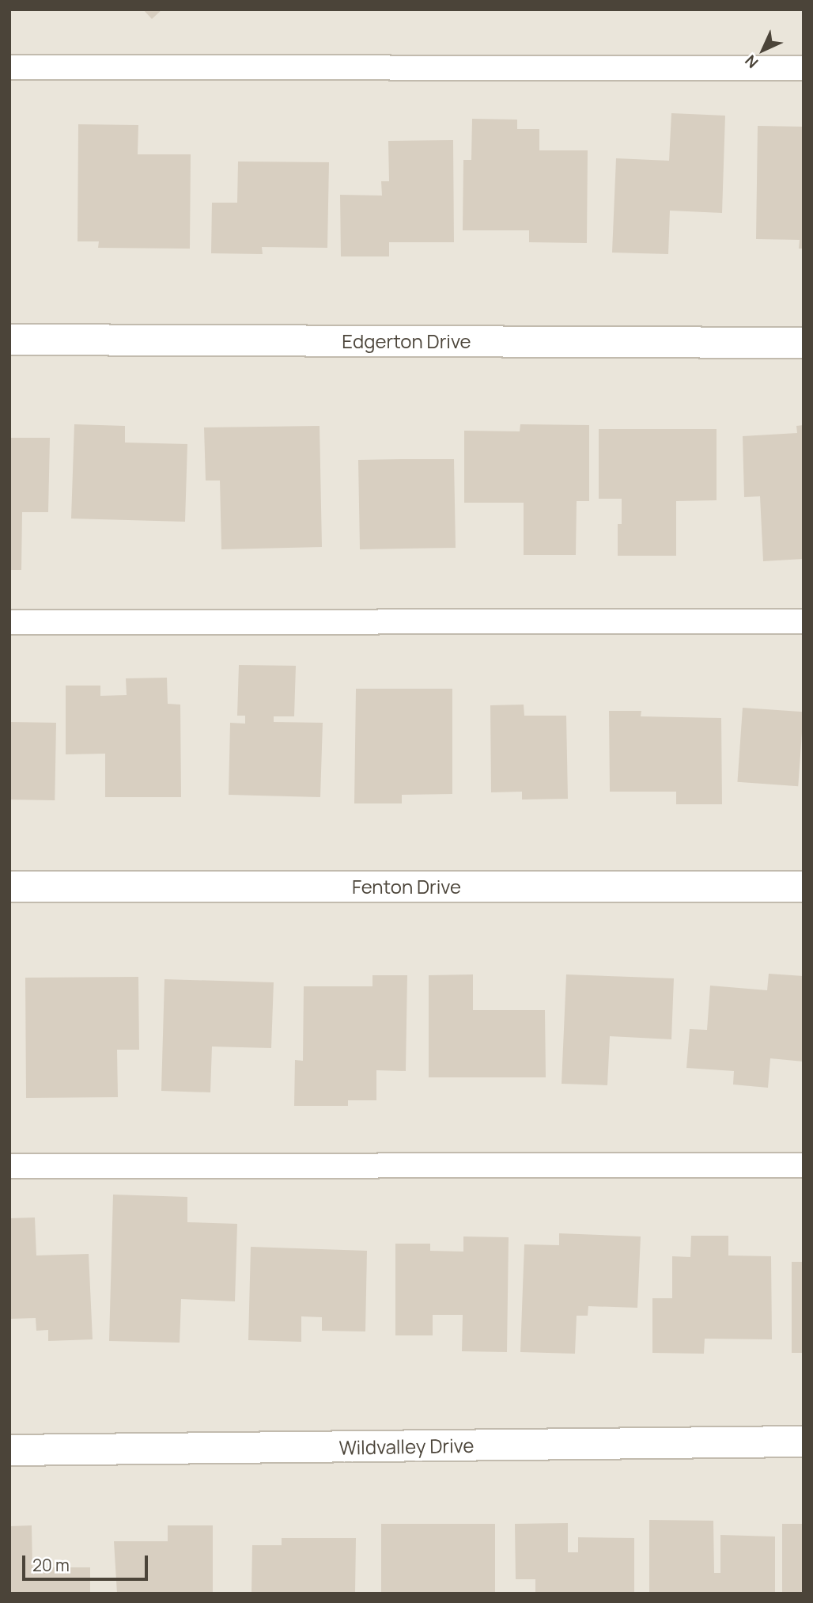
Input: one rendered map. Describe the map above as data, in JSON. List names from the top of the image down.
{
  "streets": {
    "street": ["Edgerton Drive", "Fenton Drive", "Wildvalley Drive"]
  },
  "scale_bar": "20 m",
  "north": "bottom left"
}
